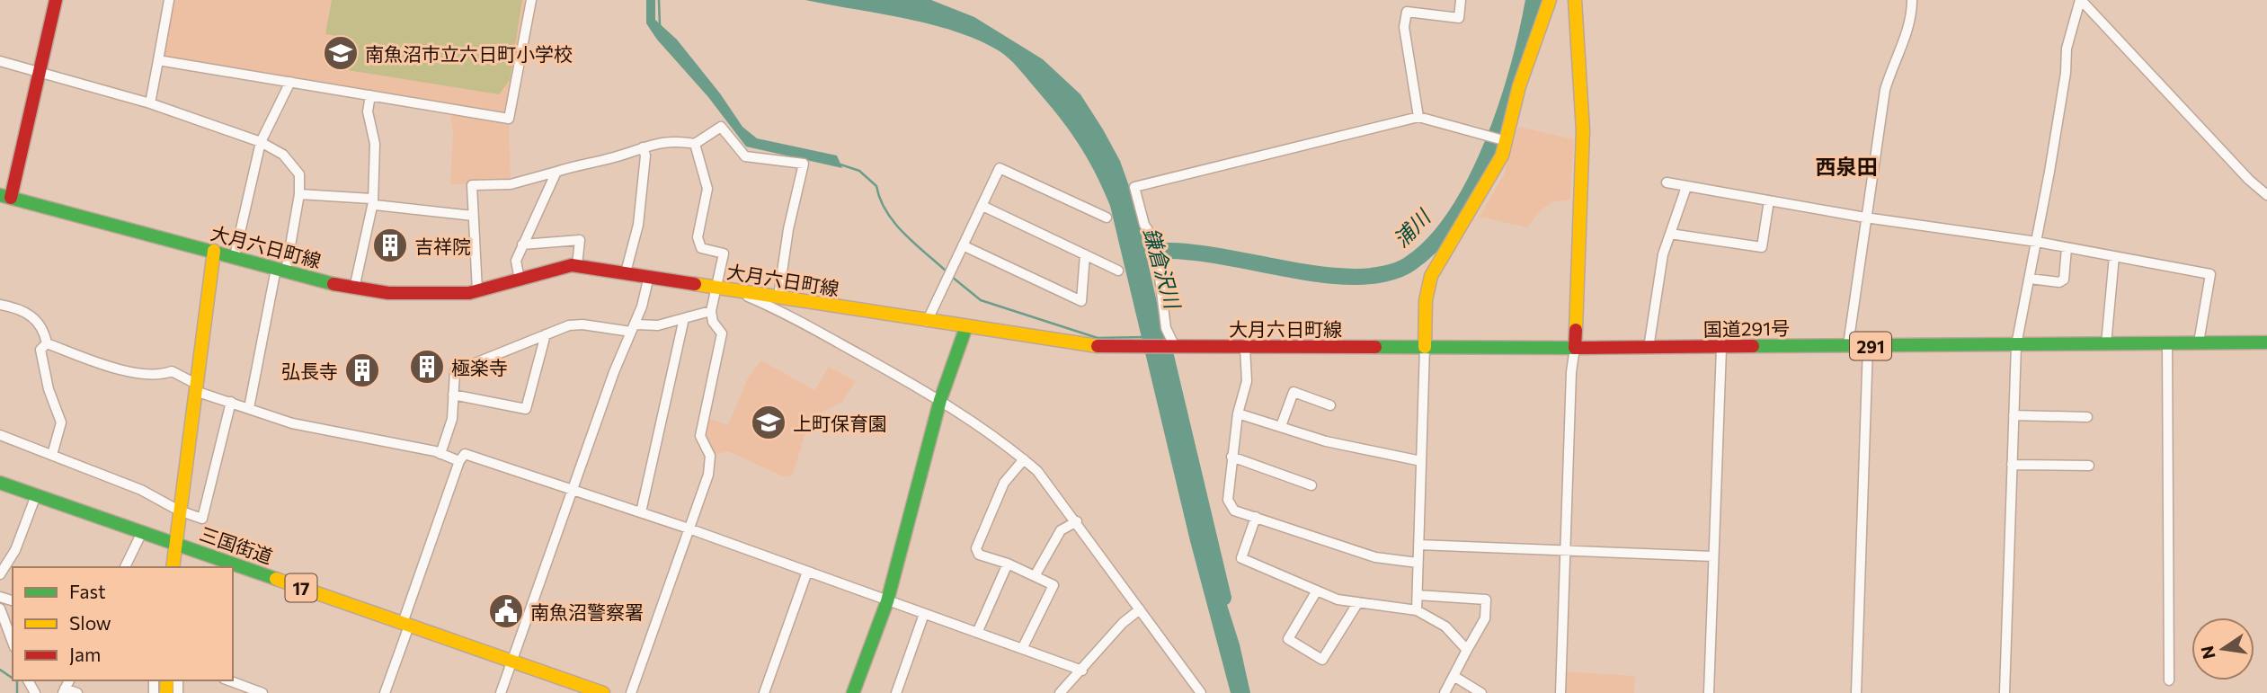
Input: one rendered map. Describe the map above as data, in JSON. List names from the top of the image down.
{
  "streets": {
    "main road": [
      "大月六日町線",
      "国道291号",
      "291",
      "三国街道",
      "17"
    ]
  },
  "crossings": [
    ["大月六日町線", "国道291号"]
  ],
  "districts": ["西泉田"],
  "water": ["浦川", "鎌倉沢川"],
  "places": {
    "school or university": ["南魚沼市立六日町小学校", "上町保育園"],
    "building": ["吉祥院", "極楽寺", "弘長寺"],
    "public building": ["南魚沼警察署"]
  },
  "legend": ["Fast", "Slow", "Jam"],
  "north": "left"
}
